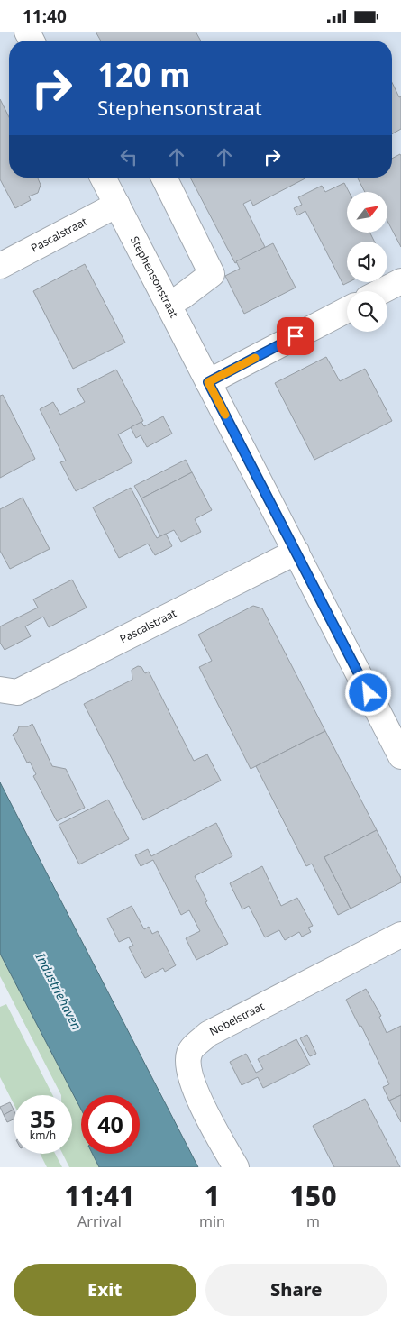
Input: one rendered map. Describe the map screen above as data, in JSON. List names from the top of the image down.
{
  "streets": {
    "street": ["Pascalstraat", "Stephensonstraat", "Nobelstraat"]
  },
  "crossings": [
    ["Pascalstraat", "Stephensonstraat"]
  ],
  "water": ["Industriehaven"],
  "north": "top right",
  "page": {
    "status": "11:40",
    "turn": ["120 m", "Stephensonstraat"],
    "speed": "35 km/h",
    "limit": "40",
    "eta": [
      "11:41",
      "Arrival",
      "1",
      "min",
      "150",
      "m"
    ],
    "buttons": ["Exit", "Share"]
  }
}
